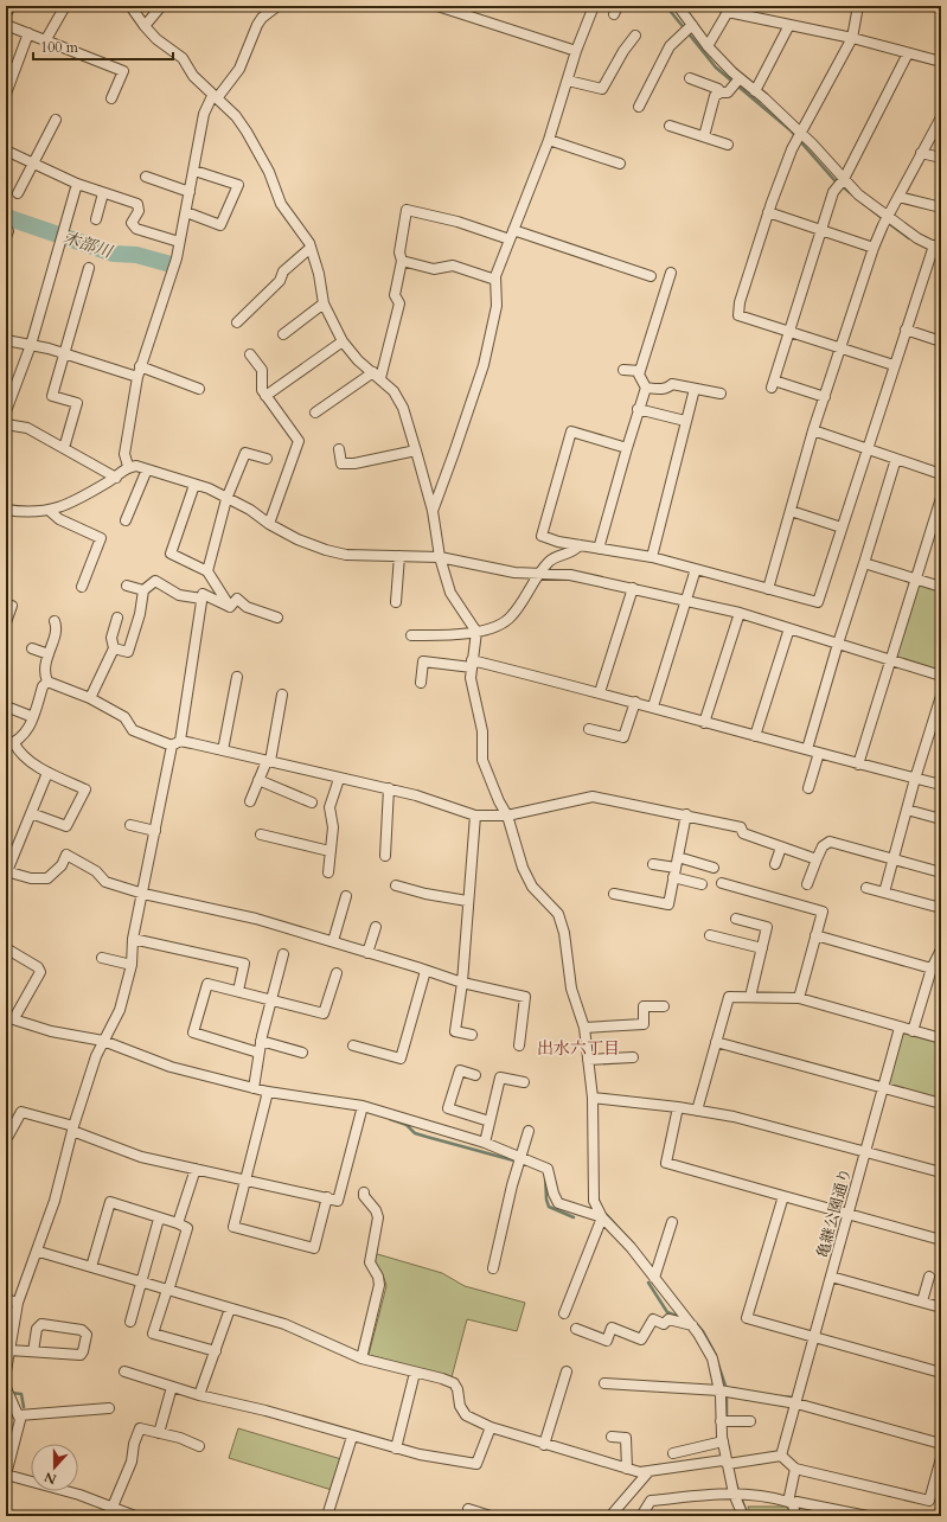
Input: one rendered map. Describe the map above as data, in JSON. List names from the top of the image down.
{
  "streets": {
    "street": ["亀継公園通り"]
  },
  "districts": ["出水六丁目"],
  "water": ["木部川"],
  "scale_bar": "100 m",
  "north": "bottom"
}
